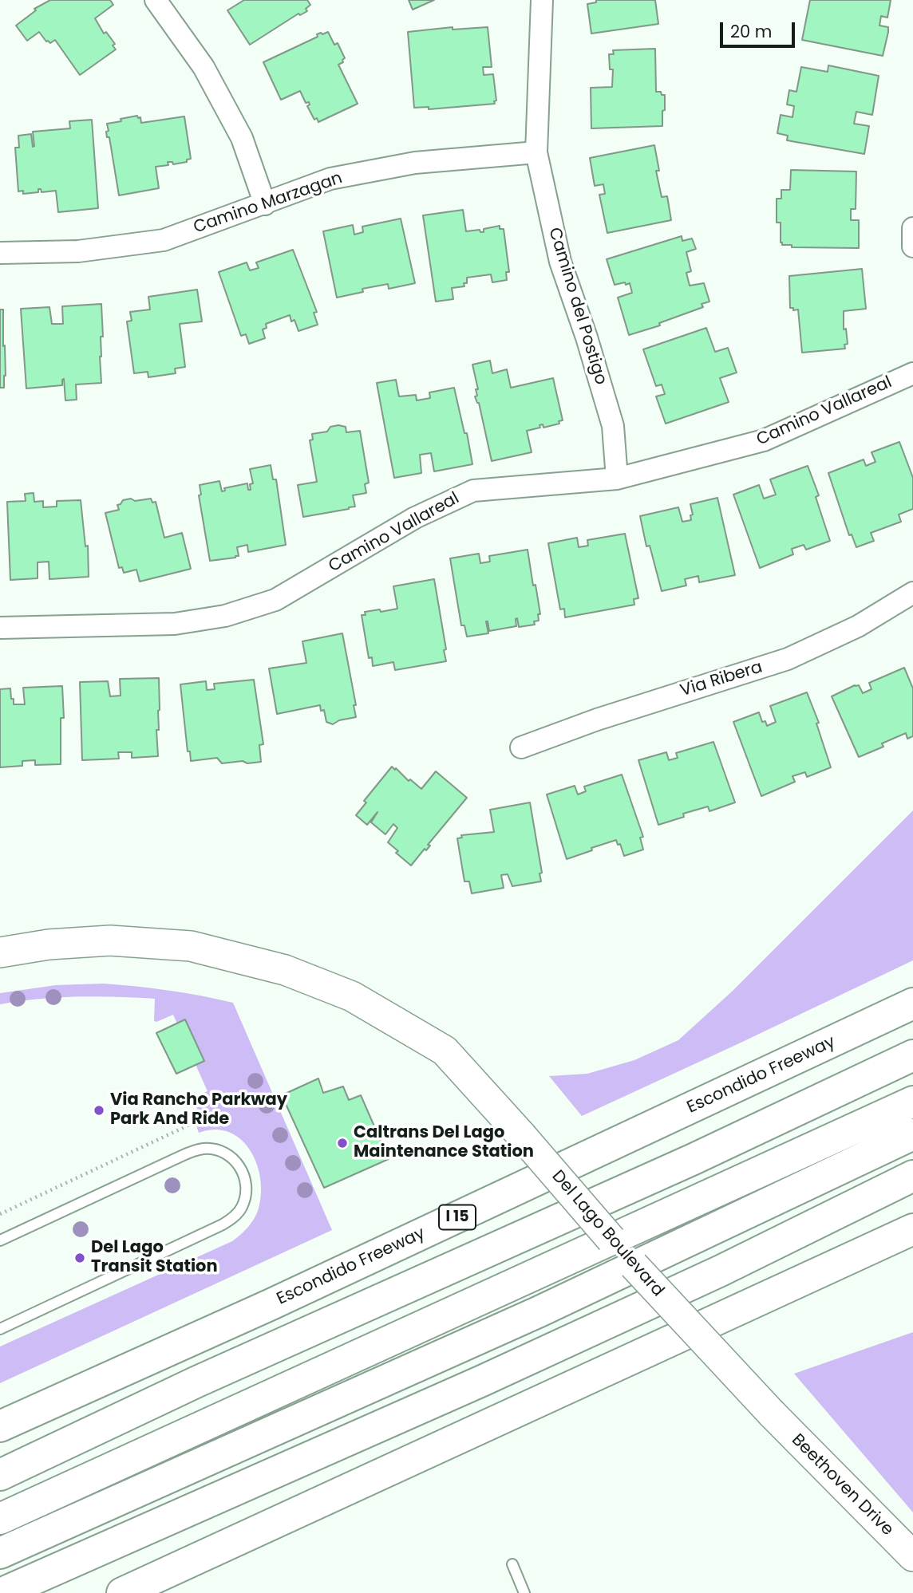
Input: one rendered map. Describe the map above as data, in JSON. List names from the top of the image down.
{
  "streets": {
    "highway": ["Escondido Freeway", "I 15"],
    "main road": ["Del Lago Boulevard", "Beethoven Drive"],
    "street": [
      "Camino Marzagan",
      "Camino del Postigo",
      "Camino Vallareal",
      "Via Ribera"
    ]
  },
  "crossings": [
    ["Camino Marzagan", "Camino del Postigo"],
    ["Camino del Postigo", "Camino Vallareal"],
    ["Del Lago Boulevard", "Beethoven Drive"]
  ],
  "places": ["Via Rancho Parkway Park And Ride", "Caltrans Del Lago Maintenance Station", "Del Lago Transit Station"],
  "scale_bar": "20 m"
}
